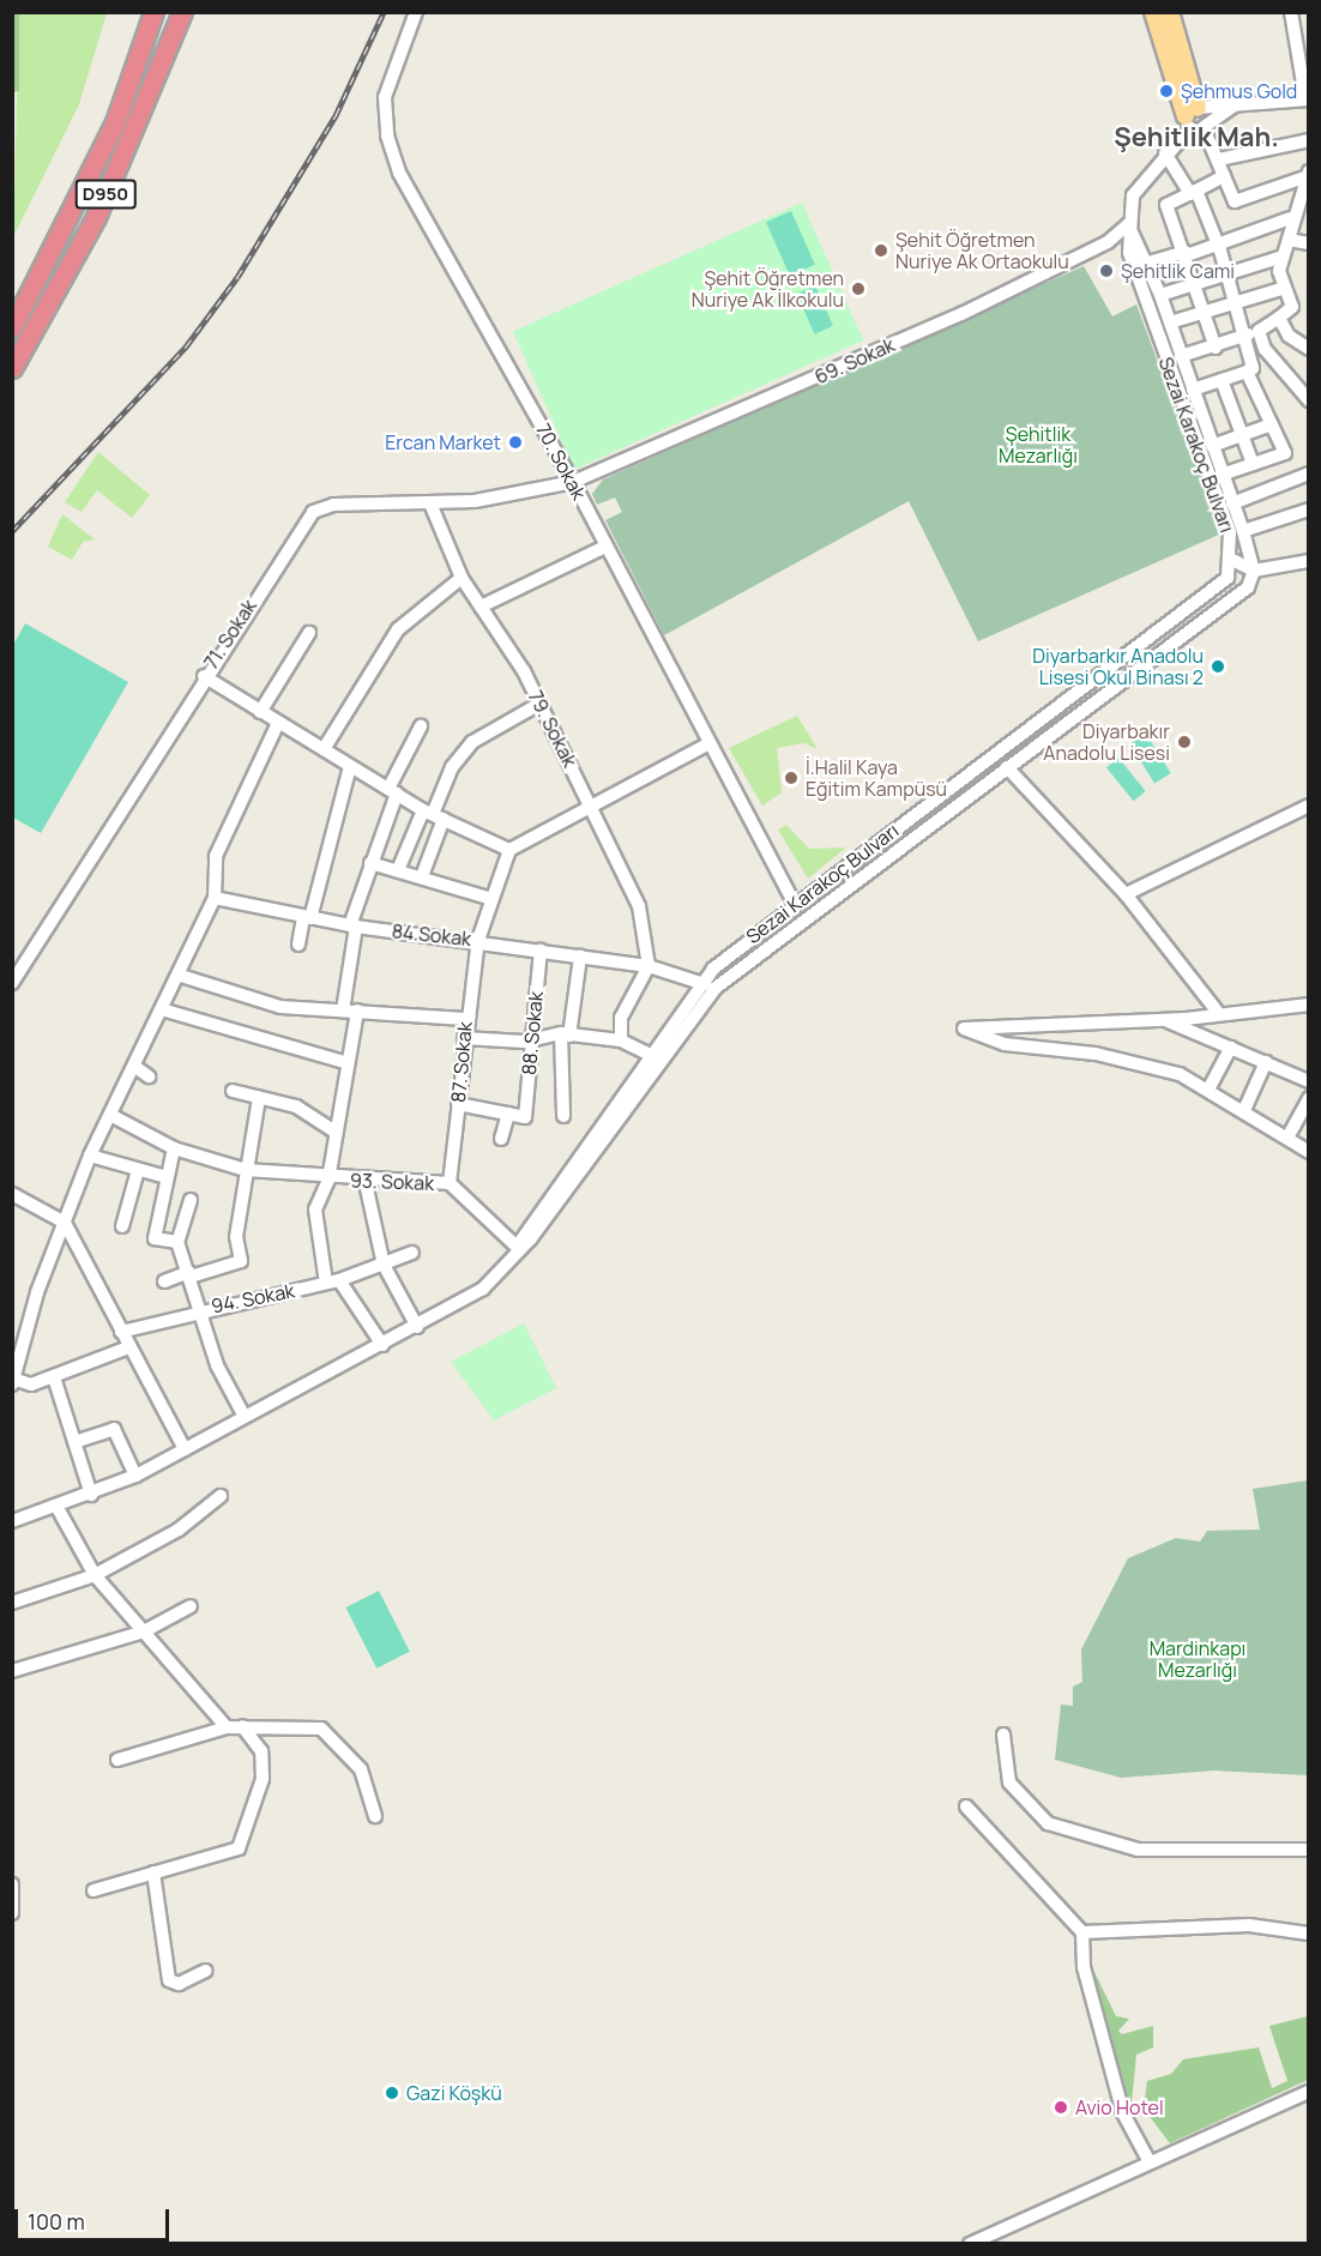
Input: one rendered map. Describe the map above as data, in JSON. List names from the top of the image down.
{
  "streets": {
    "highway": ["D950"],
    "street": [
      "69. Sokak",
      "Sezai Karakoç Bulvarı",
      "70. Sokak",
      "71. Sokak",
      "79. Sokak",
      "84.Sokak",
      "88. Sokak",
      "87. Sokak",
      "93. Sokak",
      "94. Sokak"
    ]
  },
  "crossings": [
    ["69. Sokak", "Sezai Karakoç Bulvarı"],
    ["69. Sokak", "70. Sokak"],
    ["69. Sokak", "71. Sokak"],
    ["Sezai Karakoç Bulvarı", "70. Sokak"],
    ["Sezai Karakoç Bulvarı", "84.Sokak"],
    ["Sezai Karakoç Bulvarı", "93. Sokak"],
    ["70. Sokak", "71. Sokak"],
    ["71. Sokak", "79. Sokak"],
    ["79. Sokak", "84.Sokak"],
    ["84.Sokak", "88. Sokak"],
    ["84.Sokak", "87. Sokak"],
    ["87. Sokak", "93. Sokak"]
  ],
  "districts": ["Şehitlik Mah."],
  "parks": ["Şehitlik Mezarlığı", "Mardinkapı Mezarlığı"],
  "places": [
    "Şehmus Gold",
    "Şehit Öğretmen Nuriye Ak Ortaokulu",
    "Şehitlik Cami",
    "Şehit Öğretmen Nuriye Ak İlkokulu",
    "Ercan Market",
    "Diyarbarkır Anadolu Lisesi Okul Binası 2",
    "Diyarbakır Anadolu Lisesi",
    "İ.Halil Kaya Eğitim Kampüsü",
    "Gazi Köşkü",
    "Avio Hotel"
  ],
  "scale_bar": "100 m"
}
